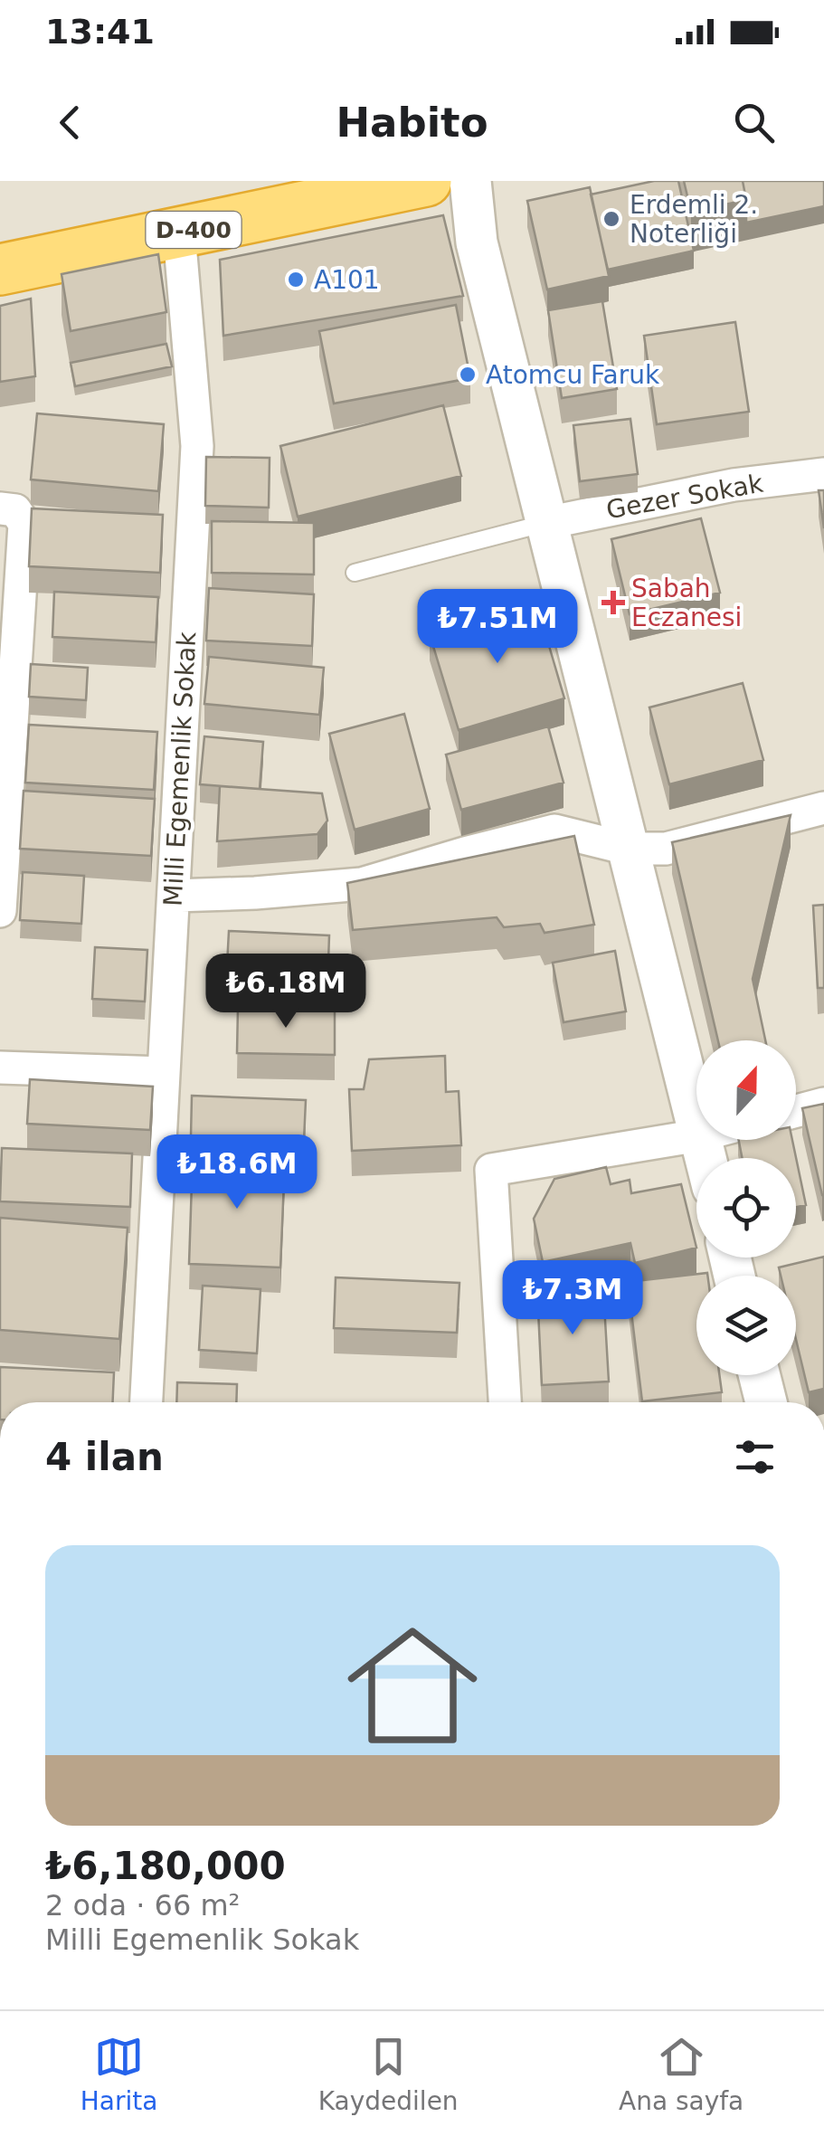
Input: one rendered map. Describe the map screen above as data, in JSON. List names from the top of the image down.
{
  "streets": {
    "highway": ["D-400"],
    "street": ["Gezer Sokak", "Milli Egemenlik Sokak"]
  },
  "crossings": [
    ["D-400", "Milli Egemenlik Sokak"]
  ],
  "places": {
    "other": ["Erdemli 2. Noterliği", "A101", "Atomcu Faruk"],
    "health": ["Sabah Eczanesi"]
  },
  "north": "top",
  "page": {
    "status": "13:41",
    "header": "Habito",
    "price": [
      "₺7.51M",
      "₺6.18M",
      "₺18.6M",
      "₺7.3M"
    ],
    "heading": "4 ilan",
    "list": [
      {
        "name": "₺6,180,000",
        "note": "2 oda · 66 m² · Milli Egemenlik Sokak"
      }
    ],
    "tabs": ["Harita", "Kaydedilen", "Ana sayfa"]
  }
}
